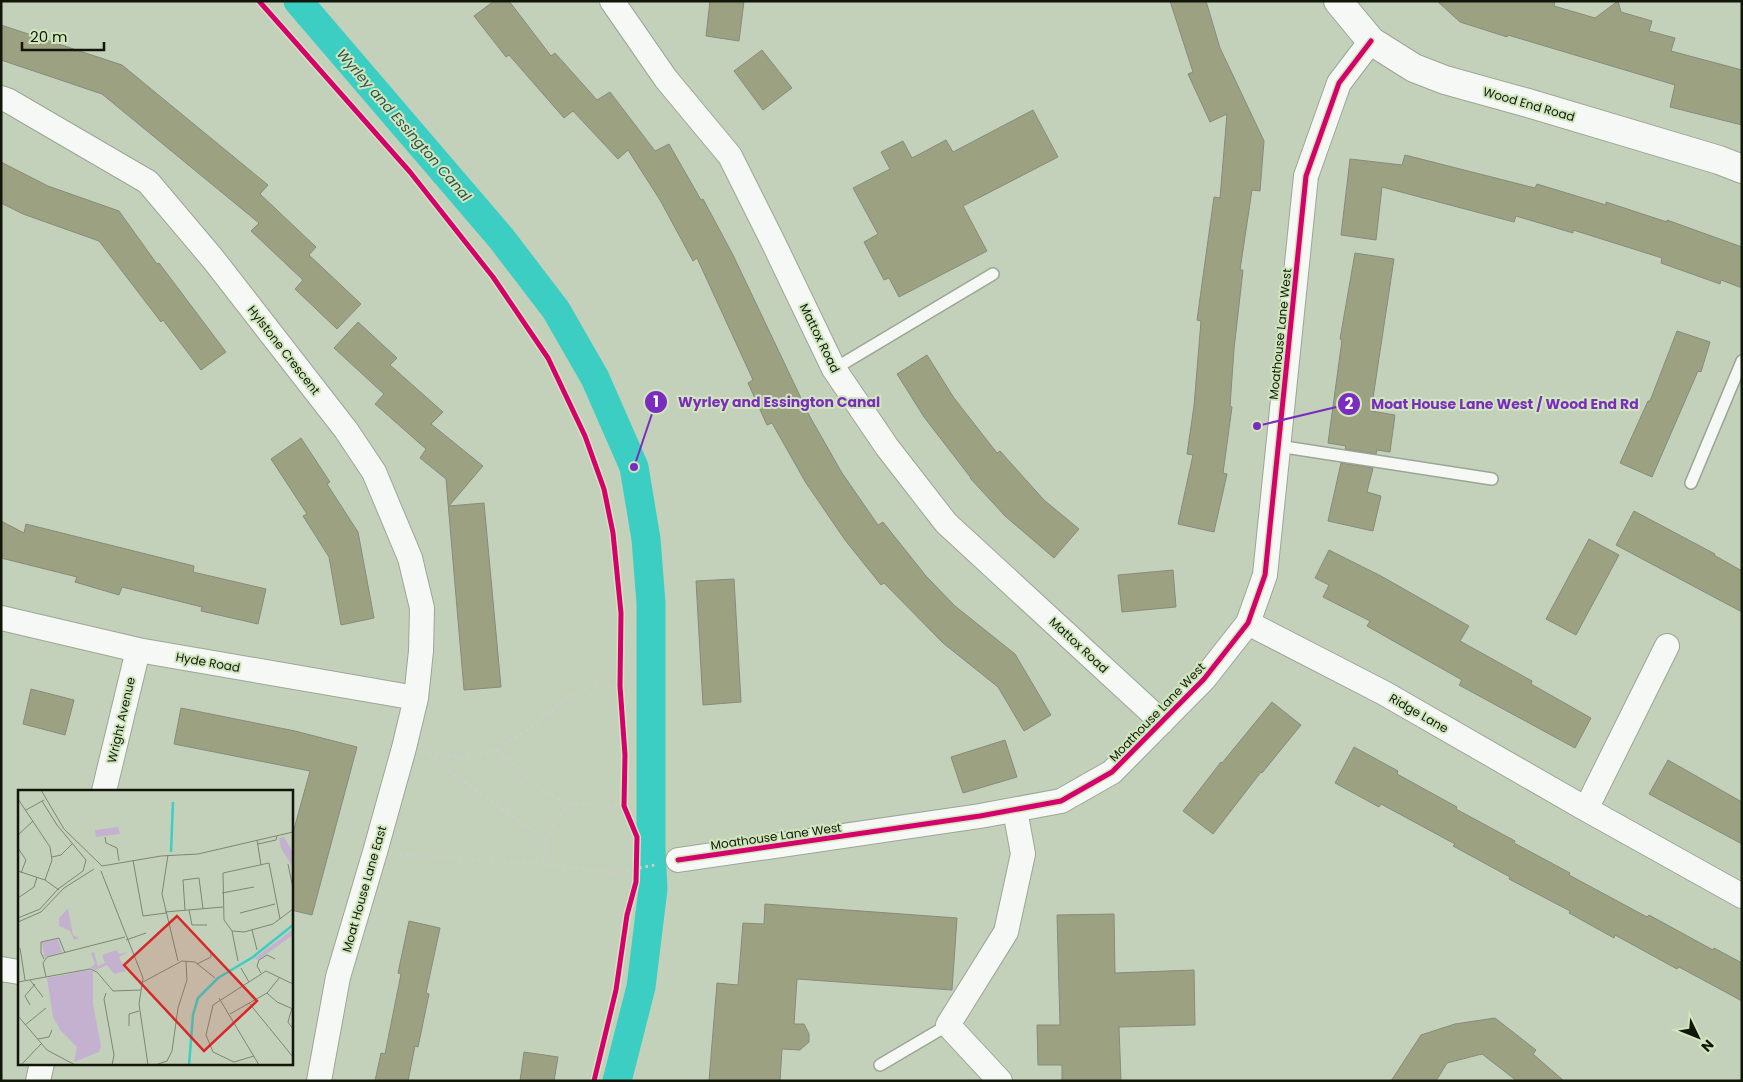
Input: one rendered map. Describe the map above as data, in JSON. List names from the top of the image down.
{
  "streets": {
    "street": [
      "Wood End Road",
      "Moathouse Lane West",
      "Mattox Road",
      "Hylstone Crescent",
      "Hyde Road",
      "Ridge Lane",
      "Wright Avenue",
      "Moat House Lane East"
    ]
  },
  "crossings": [
    ["Wood End Road", "Moathouse Lane West"],
    ["Moathouse Lane West", "Mattox Road"],
    ["Moathouse Lane West", "Ridge Lane"],
    ["Hylstone Crescent", "Hyde Road"],
    ["Hylstone Crescent", "Moat House Lane East"],
    ["Hyde Road", "Wright Avenue"],
    ["Hyde Road", "Moat House Lane East"]
  ],
  "water": ["Wyrley and Essington Canal"],
  "places": ["Moat House Lane West / Wood End Rd", "Wyrley and Essington Canal"],
  "scale_bar": "20 m",
  "north": "bottom right"
}
